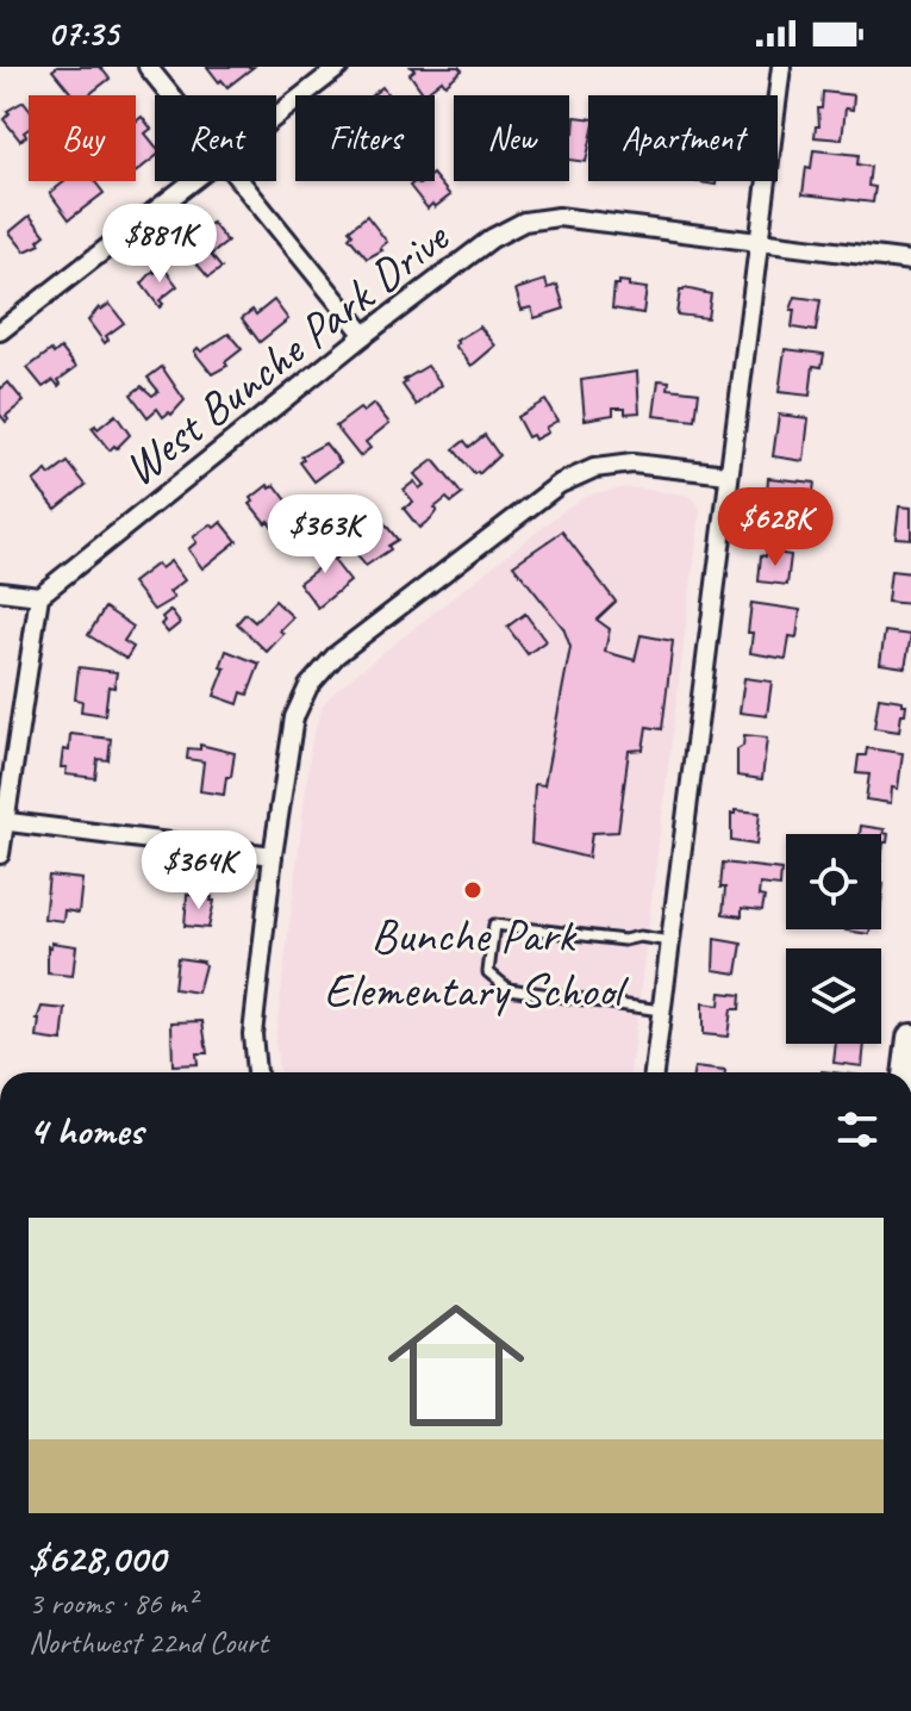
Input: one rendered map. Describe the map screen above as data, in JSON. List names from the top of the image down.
{
  "streets": {
    "street": ["West Bunche Park Drive"]
  },
  "places": ["Bunche Park Elementary School"],
  "page": {
    "status": "07:35",
    "chip": [
      "Buy",
      "Rent",
      "Filters",
      "New",
      "Apartment"
    ],
    "price": [
      "$881K",
      "$628K",
      "$363K",
      "$364K"
    ],
    "heading": "4 homes",
    "list": [
      {
        "name": "$628,000",
        "note": "3 rooms · 86 m² · Northwest 22nd Court"
      }
    ]
  }
}
